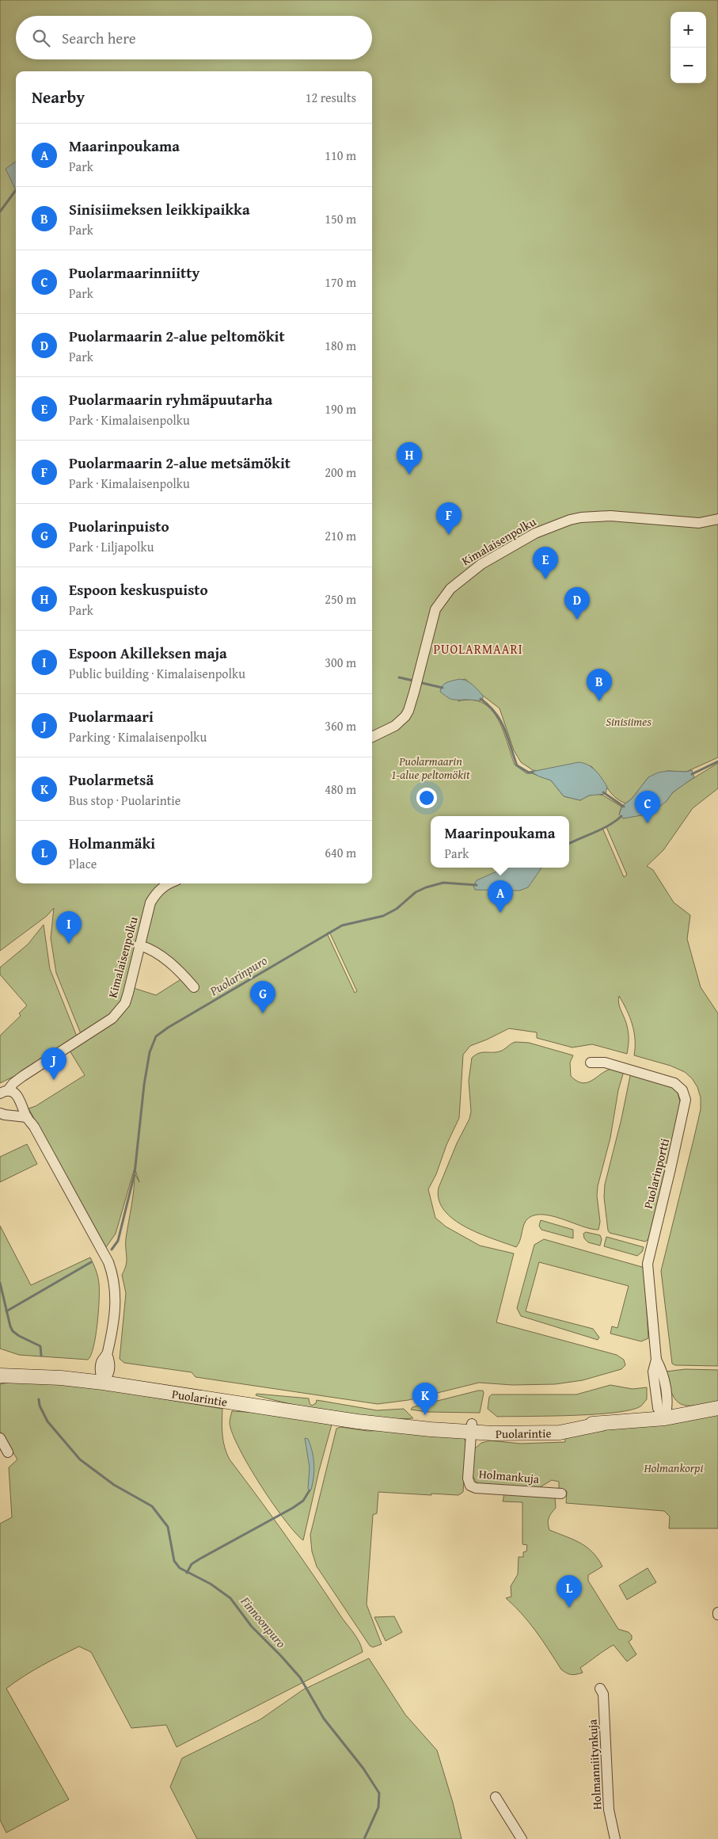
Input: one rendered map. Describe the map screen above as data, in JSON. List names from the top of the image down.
{
  "streets": {
    "main road": ["Puolarintie"],
    "street": [
      "Kimalaisenpolku",
      "Puolarinportti",
      "Holmankuja",
      "Holmanniitynkuja"
    ]
  },
  "crossings": [
    ["Puolarinportti", "Puolarintie"],
    ["Puolarintie", "Holmankuja"]
  ],
  "districts": ["PUOLARMAARI"],
  "water": ["Puolarinpuro", "Finnoonpuro"],
  "parks": ["Sinisiimes", "Puolarmaarin 1-alue peltomökit", "Holmankorpi"],
  "page": {
    "map_buttons": ["+", "−"],
    "search": "Search here",
    "heading": ["Nearby", "12 results"],
    "list": [
      {
        "mark": "A",
        "name": "Maarinpoukama",
        "note": "Park",
        "value": "110 m"
      },
      {
        "mark": "B",
        "name": "Sinisiimeksen leikkipaikka",
        "note": "Park",
        "value": "150 m"
      },
      {
        "mark": "C",
        "name": "Puolarmaarinniitty",
        "note": "Park",
        "value": "170 m"
      },
      {
        "mark": "D",
        "name": "Puolarmaarin 2-alue peltomökit",
        "note": "Park",
        "value": "180 m"
      },
      {
        "mark": "E",
        "name": "Puolarmaarin ryhmäpuutarha",
        "note": "Park · Kimalaisenpolku",
        "value": "190 m"
      },
      {
        "mark": "F",
        "name": "Puolarmaarin 2-alue metsämökit",
        "note": "Park · Kimalaisenpolku",
        "value": "200 m"
      },
      {
        "mark": "G",
        "name": "Puolarinpuisto",
        "note": "Park · Liljapolku",
        "value": "210 m"
      },
      {
        "mark": "H",
        "name": "Espoon keskuspuisto",
        "note": "Park",
        "value": "250 m"
      },
      {
        "mark": "I",
        "name": "Espoon Akilleksen maja",
        "note": "Public building · Kimalaisenpolku",
        "value": "300 m"
      },
      {
        "mark": "J",
        "name": "Puolarmaari",
        "note": "Parking · Kimalaisenpolku",
        "value": "360 m"
      },
      {
        "mark": "K",
        "name": "Puolarmetsä",
        "note": "Bus stop · Puolarintie",
        "value": "480 m"
      },
      {
        "mark": "L",
        "name": "Holmanmäki",
        "note": "Place",
        "value": "640 m"
      }
    ],
    "pins": [
      "H",
      "F",
      "E",
      "D",
      "B",
      "C",
      "A",
      "I",
      "G",
      "J",
      "K",
      "L"
    ],
    "popup": ["Maarinpoukama", "Park"]
  }
}
